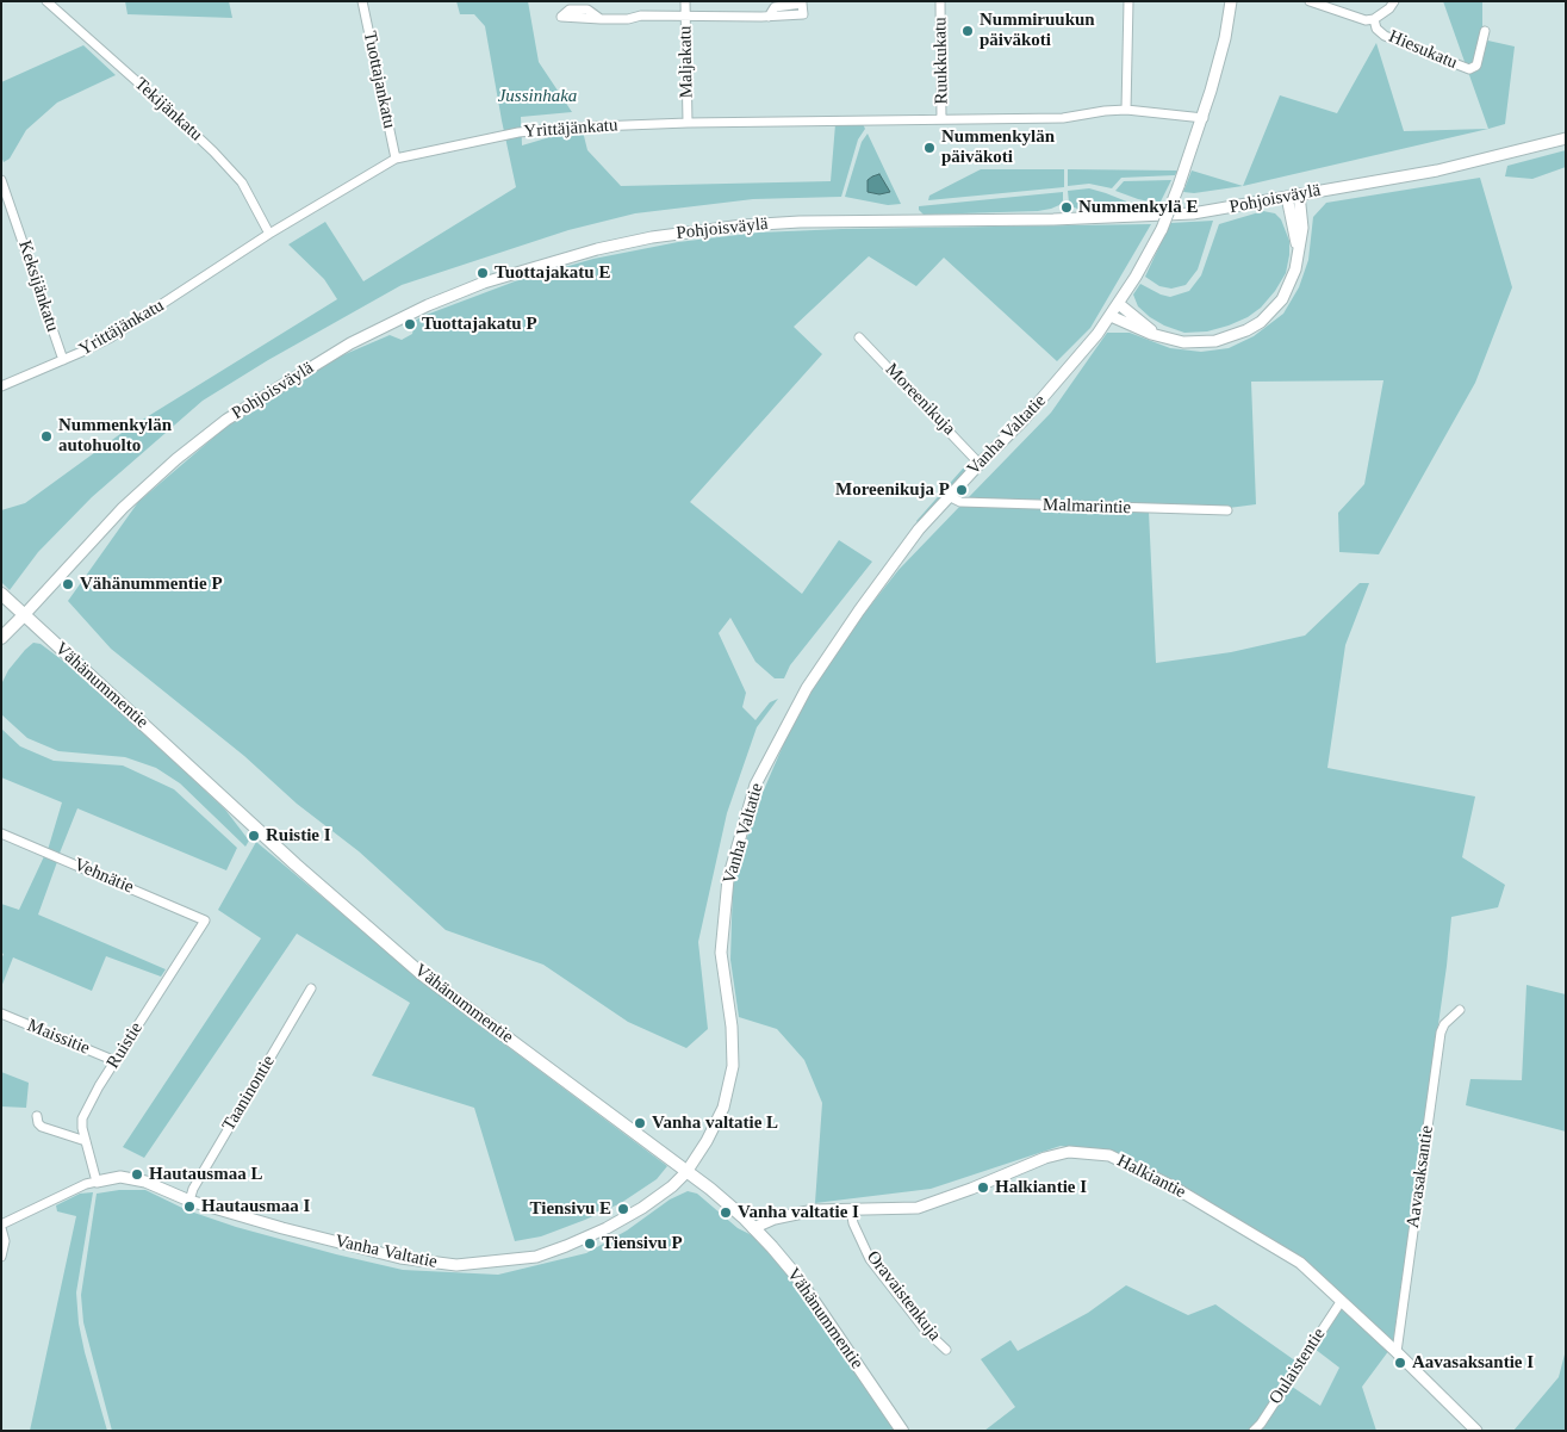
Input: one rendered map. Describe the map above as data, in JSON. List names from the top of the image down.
{
  "streets": {
    "main road": ["Pohjoisväylä", "Vähänummentie"],
    "street": [
      "Hiesukatu",
      "Ruukkukatu",
      "Maljakatu",
      "Tuottajankatu",
      "Tekijänkatu",
      "Yrittäjänkatu",
      "Keksijänkatu",
      "Moreenikuja",
      "Vanha Valtatie",
      "Malmarintie",
      "Vehnätie",
      "Maissitie",
      "Ruistie",
      "Taaninontie",
      "Halkiantie",
      "Aavasaksantie",
      "Oravaistenkuja",
      "Oulaistentie"
    ]
  },
  "crossings": [
    ["Ruukkukatu", "Yrittäjänkatu"],
    ["Maljakatu", "Yrittäjänkatu"],
    ["Tuottajankatu", "Yrittäjänkatu"],
    ["Tekijänkatu", "Yrittäjänkatu"],
    ["Yrittäjänkatu", "Keksijänkatu"],
    ["Yrittäjänkatu", "Vanha Valtatie"],
    ["Pohjoisväylä", "Vähänummentie"],
    ["Moreenikuja", "Vanha Valtatie"],
    ["Vanha Valtatie", "Malmarintie"],
    ["Vanha Valtatie", "Vähänummentie"],
    ["Vanha Valtatie", "Ruistie"],
    ["Vanha Valtatie", "Taaninontie"],
    ["Vähänummentie", "Halkiantie"],
    ["Vehnätie", "Ruistie"],
    ["Maissitie", "Ruistie"],
    ["Halkiantie", "Aavasaksantie"],
    ["Halkiantie", "Oravaistenkuja"],
    ["Halkiantie", "Oulaistentie"]
  ],
  "parks": ["Jussinhaka"],
  "places": [
    "Nummiruukun päiväkoti",
    "Nummenkylän päiväkoti",
    "Nummenkylä E",
    "Tuottajakatu E",
    "Tuottajakatu P",
    "Nummenkylän autohuolto",
    "Moreenikuja P",
    "Vähänummentie P",
    "Ruistie I",
    "Vanha valtatie L",
    "Hautausmaa L",
    "Halkiantie I",
    "Hautausmaa I",
    "Tiensivu E",
    "Vanha valtatie I",
    "Tiensivu P",
    "Aavasaksantie I"
  ]
}
